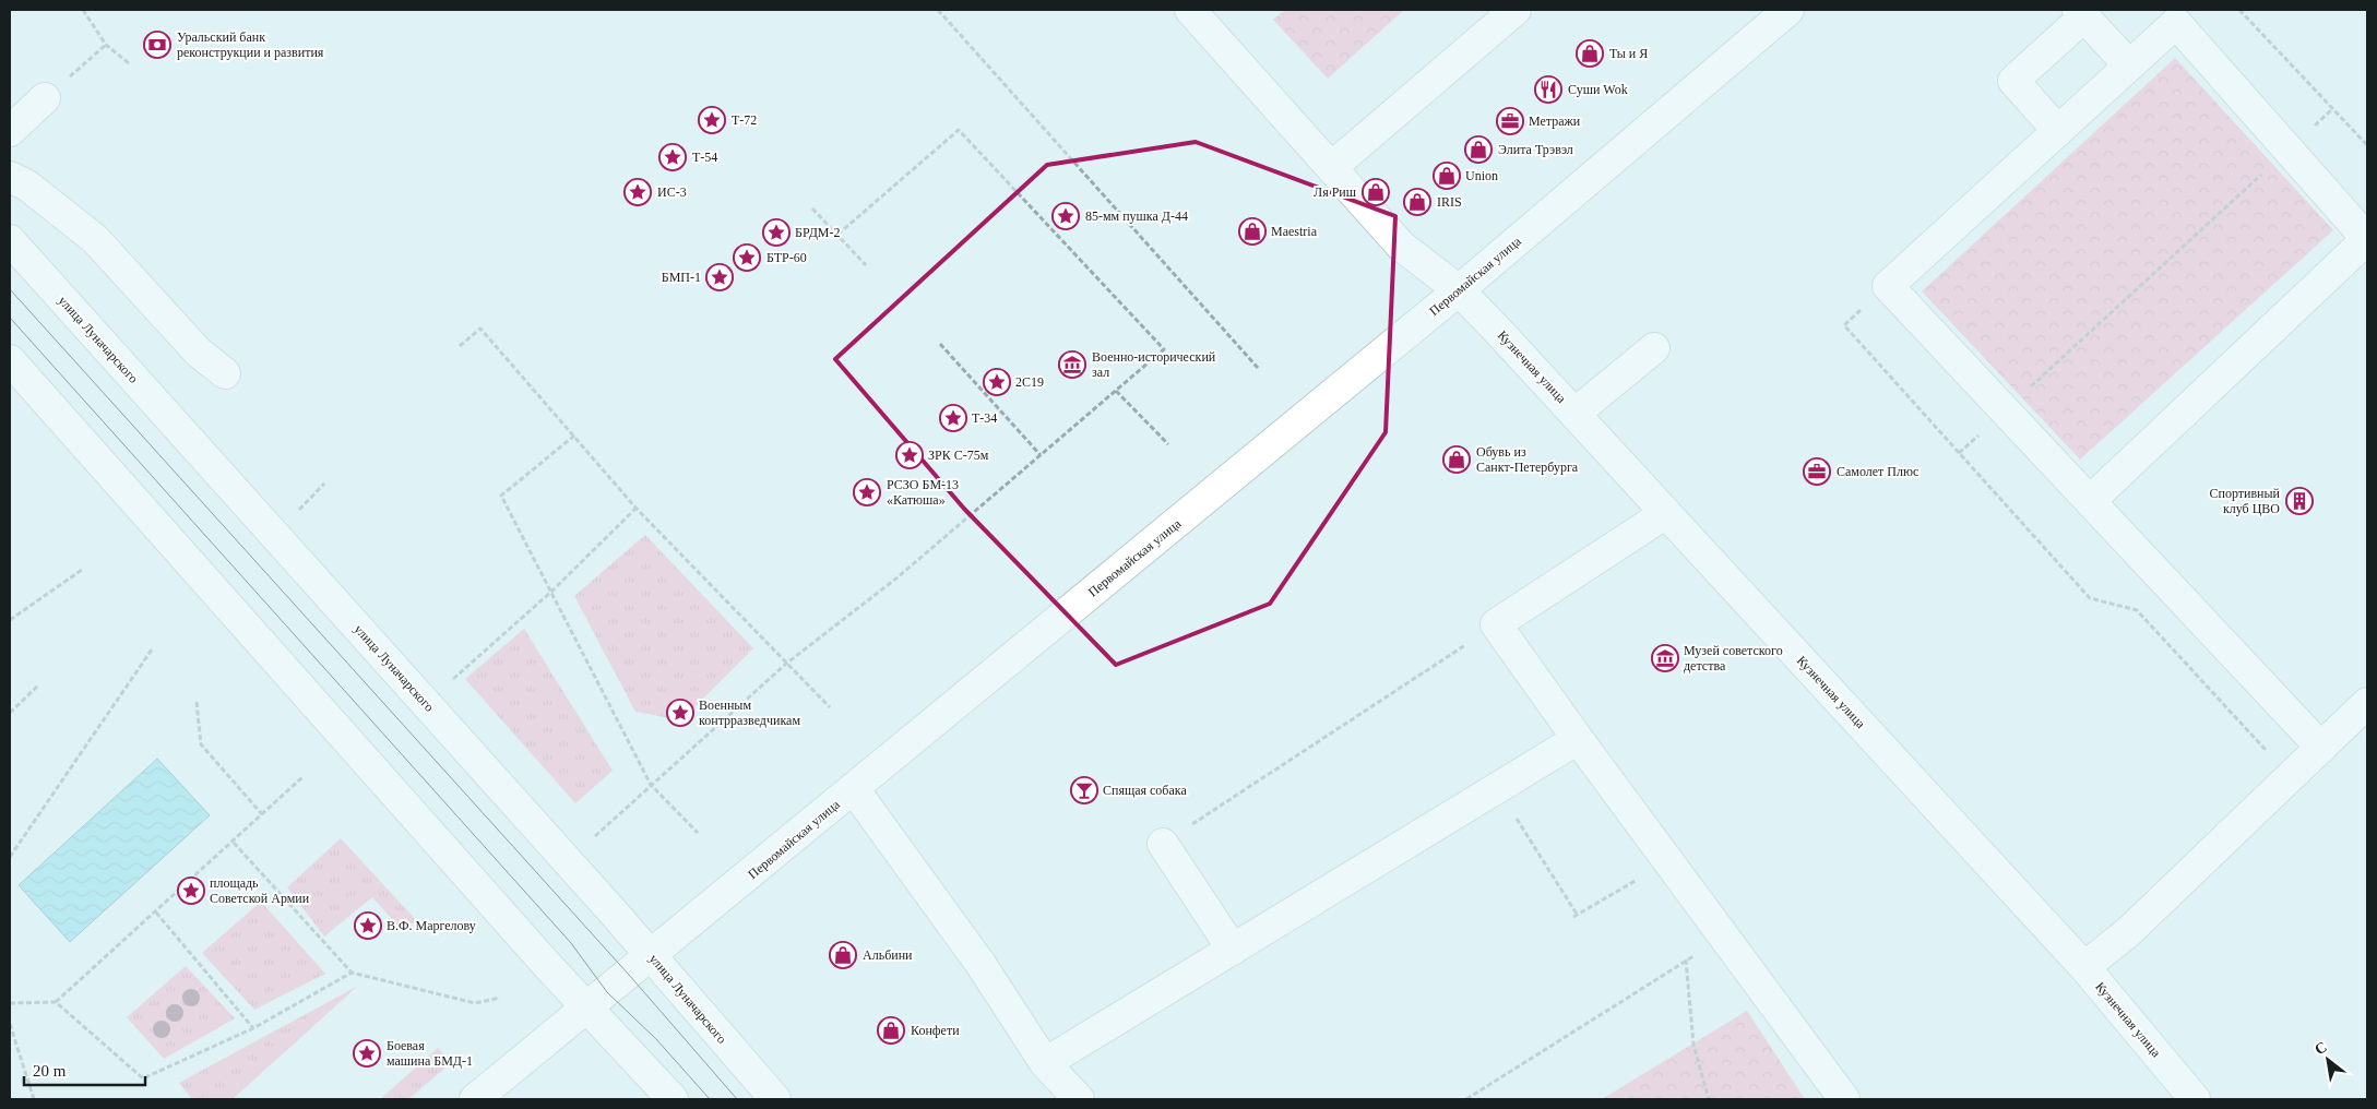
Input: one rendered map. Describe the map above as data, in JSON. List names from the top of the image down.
{
  "streets": {
    "street": ["Первомайская улица", "улица Луначарского", "Кузнечная улица"]
  },
  "crossings": [
    ["Первомайская улица", "улица Луначарского"],
    ["Первомайская улица", "Кузнечная улица"]
  ],
  "places": {
    "bank": ["Уральский банк реконструкции и развития"],
    "shop": [
      "Ты и Я",
      "Элита Трэвэл",
      "Union",
      "Ля Риш",
      "IRIS",
      "Maestria",
      "Обувь из Санкт-Петербурга",
      "Альбини",
      "Конфети"
    ],
    "restaurant": ["Суши Wok"],
    "place": [
      "Т-72",
      "Т-54",
      "ИС-3",
      "85-мм пушка Д-44",
      "БРДМ-2",
      "БТР-60",
      "БМП-1",
      "2С19",
      "Т-34",
      "ЗРК С-75м",
      "РСЗО БМ-13 «Катюша»",
      "Военным контрразведчикам",
      "площадь Советской Армии",
      "В.Ф. Маргелову",
      "Боевая машина БМД-1"
    ],
    "office": ["Метражи", "Самолет Плюс"],
    "museum": ["Военно-исторический зал", "Музей советского детства"],
    "building": ["Спортивный клуб ЦВО"],
    "bar": ["Спящая собака"]
  },
  "scale_bar": "20 m",
  "north": "top left"
}
